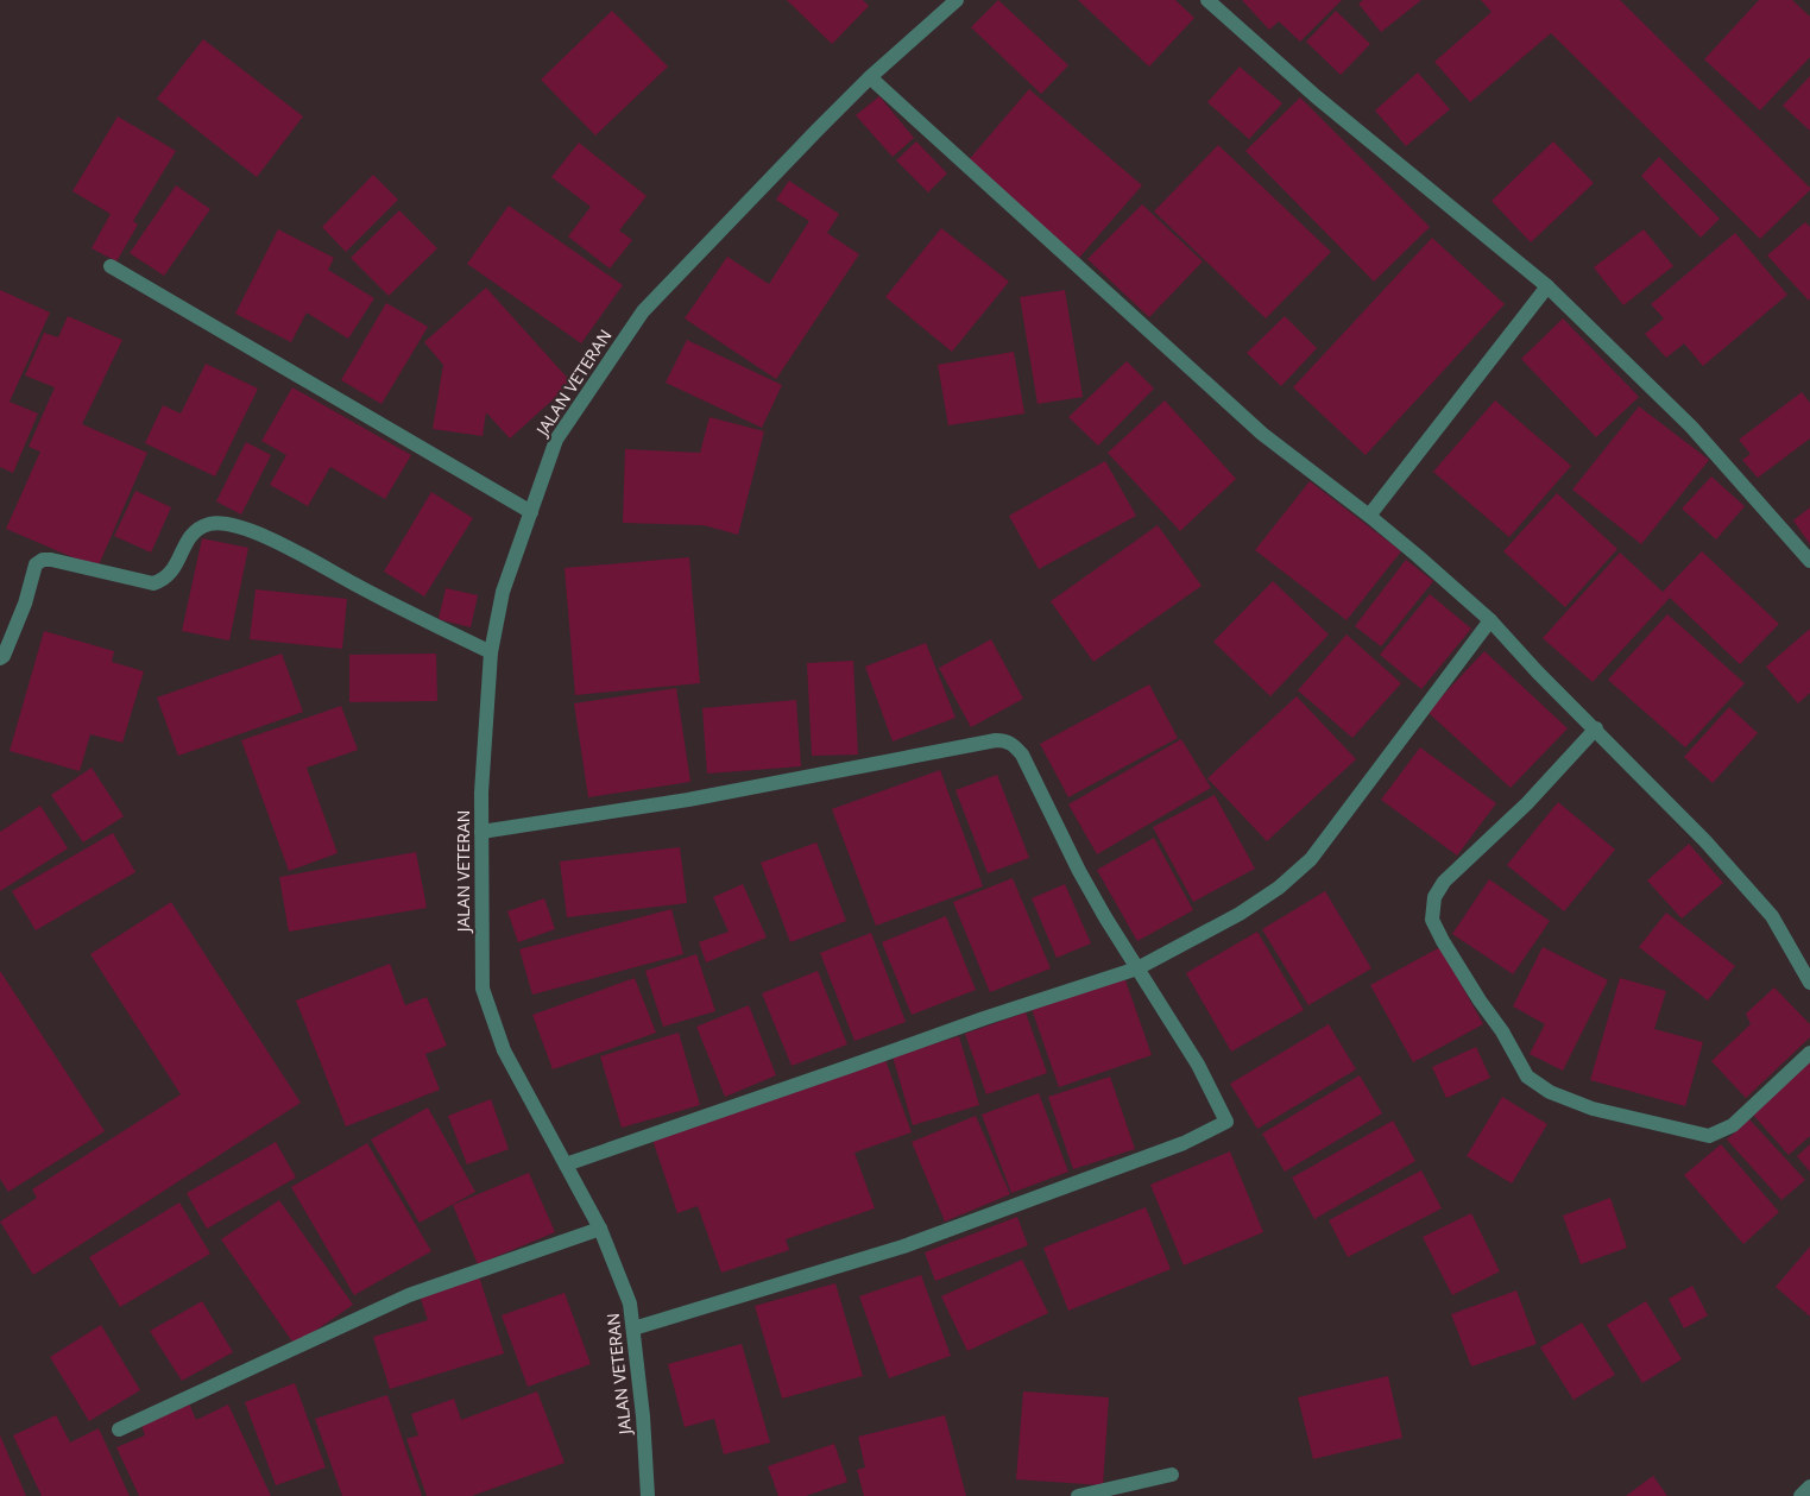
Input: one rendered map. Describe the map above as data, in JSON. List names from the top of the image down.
{
  "streets": {
    "street": ["JALAN VETERAN"]
  }
}
